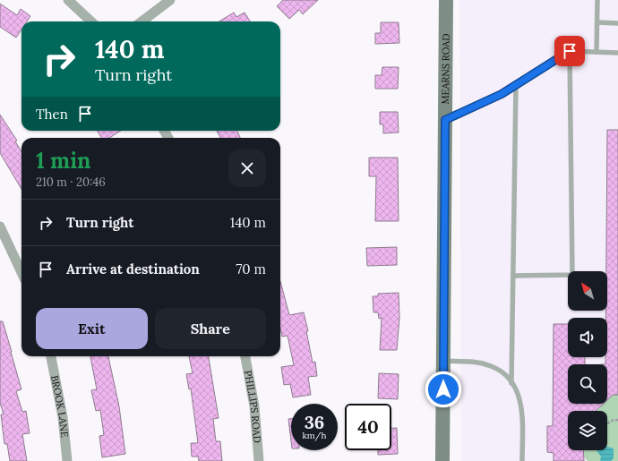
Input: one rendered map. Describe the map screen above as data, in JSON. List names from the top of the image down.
{
  "streets": {
    "street": ["MEARNS ROAD", "BROOK LANE", "PHILLIPS ROAD"]
  },
  "north": "top left",
  "page": {
    "turn": ["140 m", "Turn right"],
    "then": "Then",
    "heading": ["1 min", "210 m · 20:46"],
    "list": [
      {
        "name": "Turn right",
        "value": "140 m"
      },
      {
        "name": "Arrive at destination",
        "value": "70 m"
      }
    ],
    "buttons": ["Exit", "Share"],
    "speed": "36 km/h",
    "limit": "40"
  }
}
